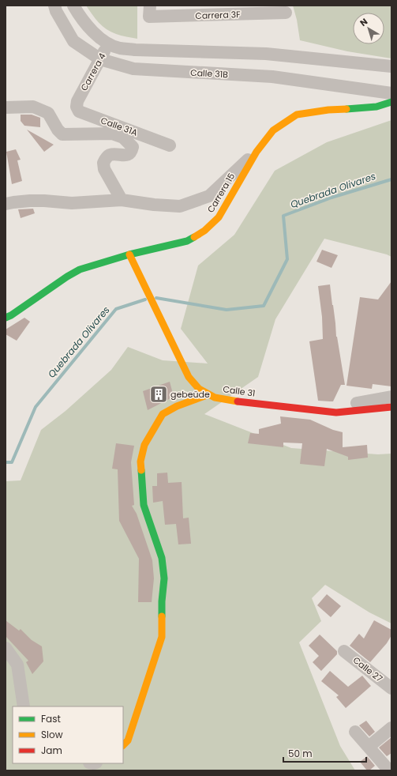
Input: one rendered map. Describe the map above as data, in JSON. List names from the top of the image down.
{
  "streets": {
    "street": [
      "Carrera 3F",
      "Carrera 4",
      "Calle 31B",
      "Calle 31A",
      "Carrera 15",
      "Calle 31",
      "Calle 27"
    ]
  },
  "crossings": [
    ["Carrera 4", "Calle 31B"],
    ["Carrera 4", "Calle 31A"],
    ["Carrera 15", "Calle 31"]
  ],
  "water": ["Quebrada Olivares"],
  "places": {
    "building": ["gebeüde"]
  },
  "legend": ["Fast", "Slow", "Jam"],
  "scale_bar": "50 m",
  "north": "top left"
}
